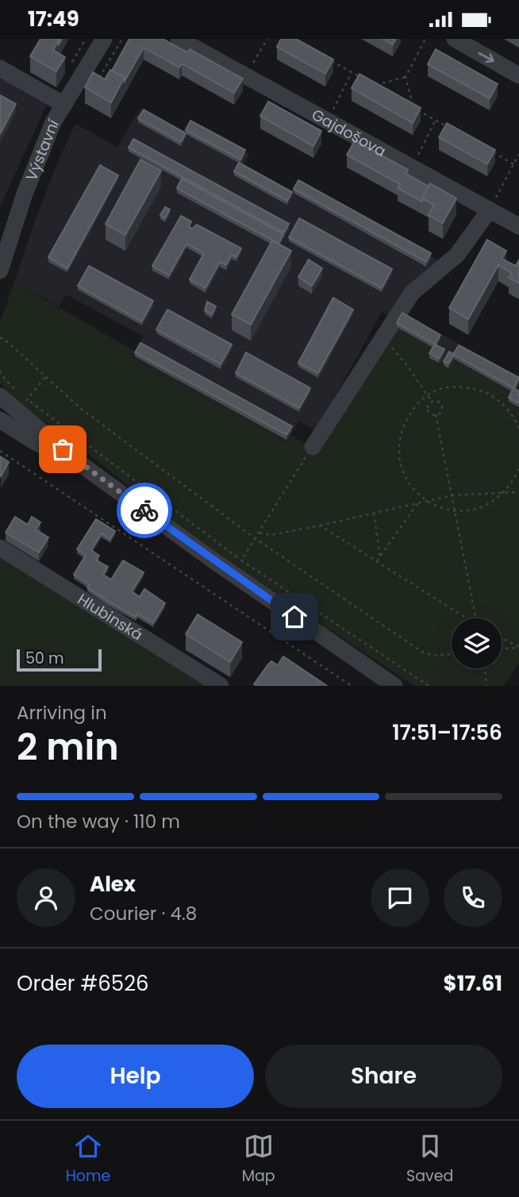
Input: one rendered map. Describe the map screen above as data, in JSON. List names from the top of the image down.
{
  "streets": {
    "street": ["Gajdošova", "Výstavní", "Hlubinská"]
  },
  "scale_bar": "50 m",
  "page": {
    "status": "17:49",
    "scale": "50 m",
    "heading": ["2 min", "Arriving in", "17:51–17:56"],
    "panel": [
      "Alex",
      "Courier · 4.8",
      "Order #6526",
      "$17.61"
    ],
    "bar": "On the way · 110 m",
    "buttons": ["Help", "Share"],
    "tabs": ["Home", "Map", "Saved"]
  }
}
